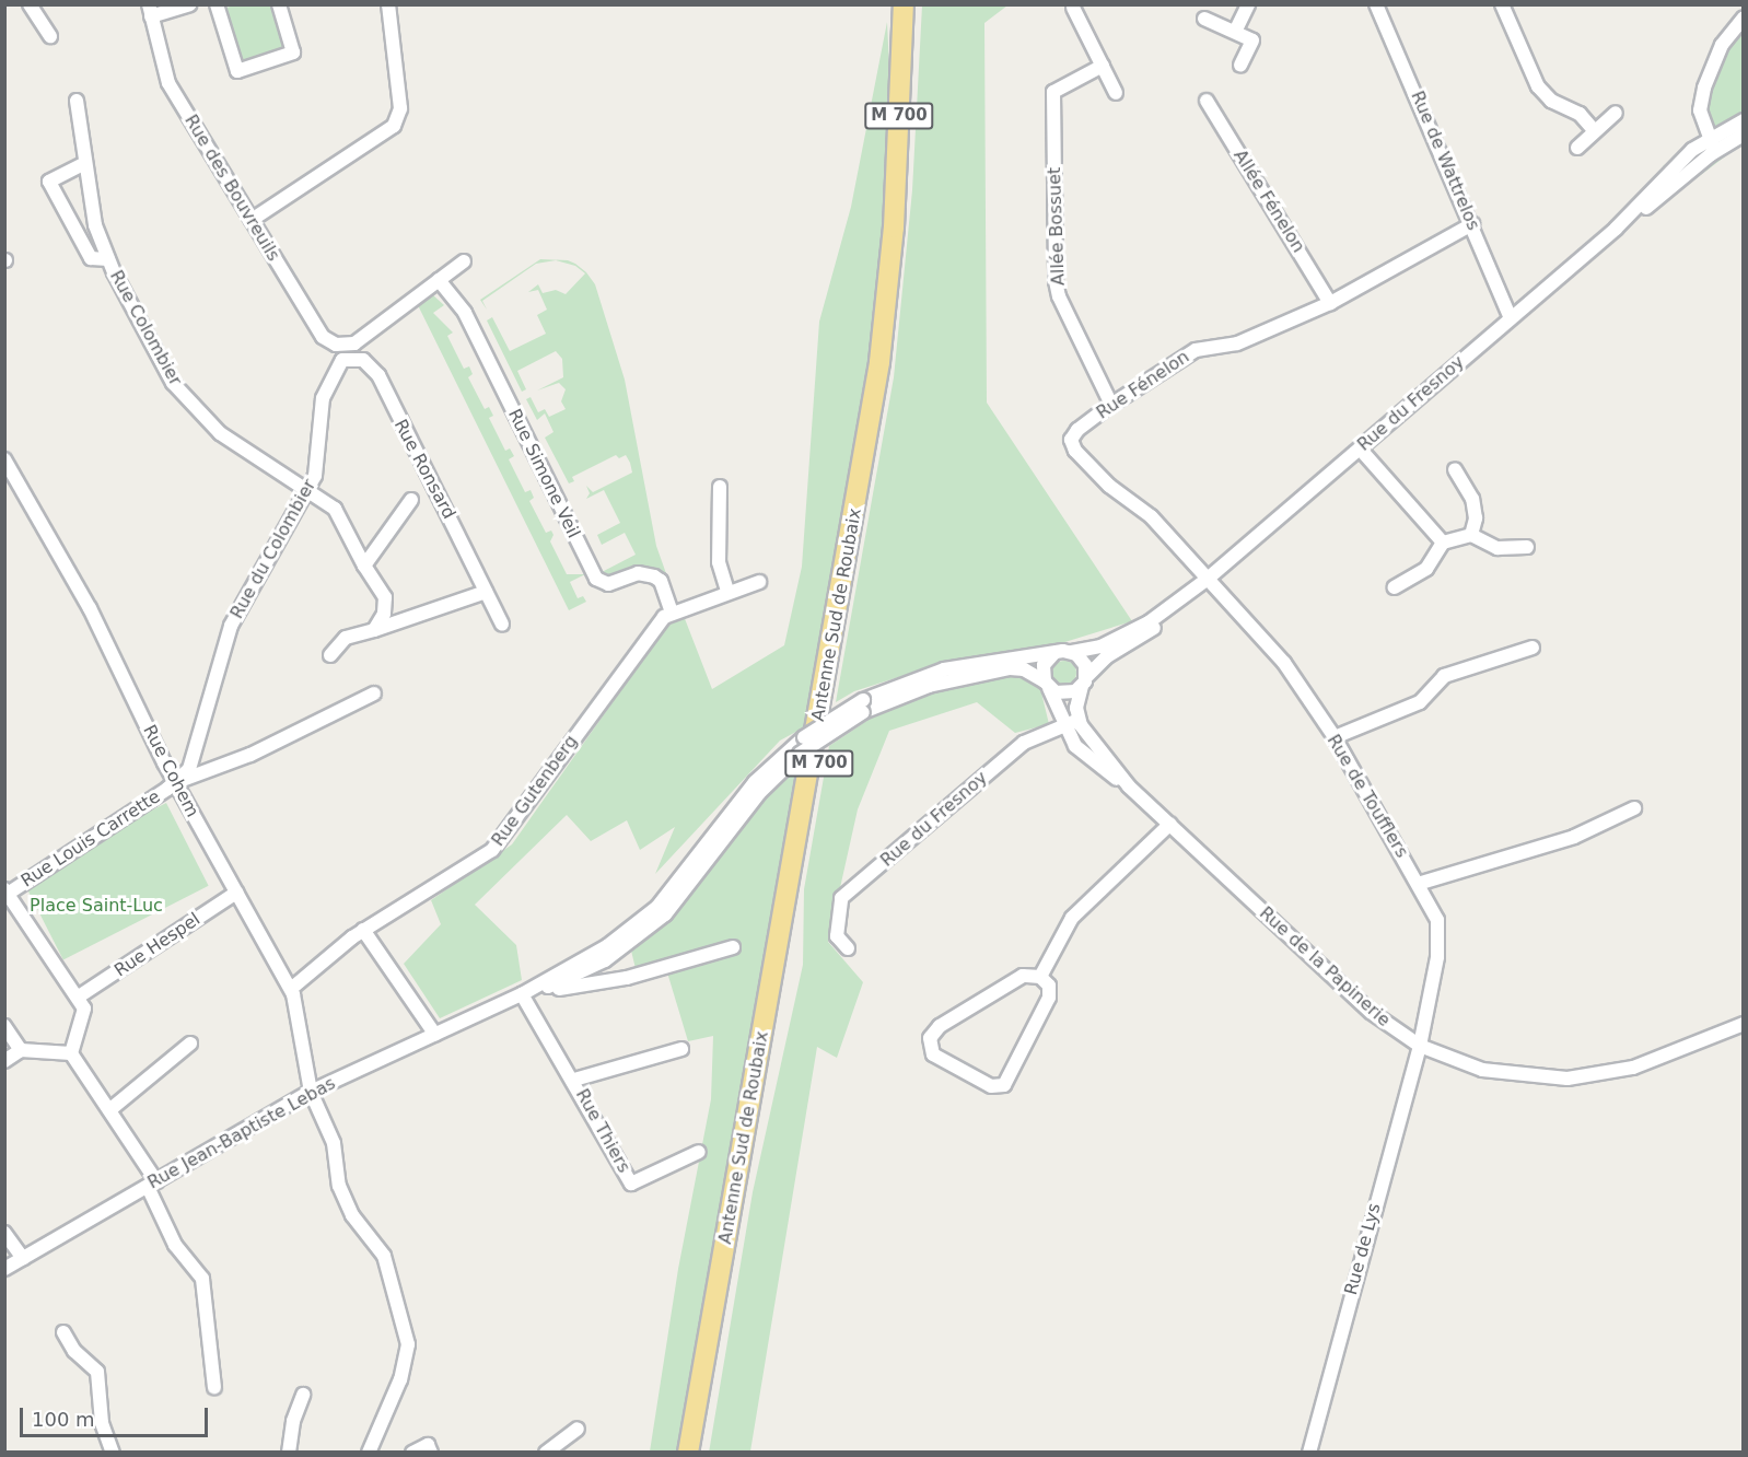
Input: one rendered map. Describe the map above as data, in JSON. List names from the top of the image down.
{
  "streets": {
    "highway": ["M 700", "Antenne Sud de Roubaix"],
    "street": [
      "Rue de Wattrelos",
      "Rue des Bouvreuils",
      "Allée Fénelon",
      "Allée Bossuet",
      "Rue Colombier",
      "Rue Fénelon",
      "Rue du Fresnoy",
      "Rue Ronsard",
      "Rue Simone Veil",
      "Rue du Colombier",
      "Rue Cohem",
      "Rue Gutenberg",
      "Rue de Toufflers",
      "Rue Louis Carrette",
      "Rue Hespel",
      "Rue de la Papinerie",
      "Rue Thiers",
      "Rue Jean-Baptiste Lebas",
      "Rue de Lys"
    ]
  },
  "crossings": [
    ["Rue de Wattrelos", "Rue Fénelon"],
    ["Rue de Wattrelos", "Rue du Fresnoy"],
    ["Rue des Bouvreuils", "Rue Ronsard"],
    ["Rue des Bouvreuils", "Rue du Colombier"],
    ["Allée Fénelon", "Rue Fénelon"],
    ["Allée Bossuet", "Rue Fénelon"],
    ["Rue Colombier", "Rue du Colombier"],
    ["Rue Fénelon", "Rue du Fresnoy"],
    ["Rue Fénelon", "Rue de Toufflers"],
    ["Rue du Fresnoy", "Rue de Toufflers"],
    ["Rue du Fresnoy", "Rue de la Papinerie"],
    ["Rue du Fresnoy", "Rue Jean-Baptiste Lebas"],
    ["Rue Ronsard", "Rue du Colombier"],
    ["Rue Simone Veil", "Rue du Colombier"],
    ["Rue Simone Veil", "Rue Gutenberg"],
    ["Rue du Colombier", "Rue Cohem"],
    ["Rue du Colombier", "Rue Louis Carrette"],
    ["Rue Cohem", "Rue Gutenberg"],
    ["Rue Cohem", "Rue Louis Carrette"],
    ["Rue Cohem", "Rue Hespel"],
    ["Rue Cohem", "Rue Jean-Baptiste Lebas"],
    ["Rue de Toufflers", "Rue de la Papinerie"],
    ["Rue de Toufflers", "Rue de Lys"],
    ["Rue de la Papinerie", "Rue Jean-Baptiste Lebas"],
    ["Rue de la Papinerie", "Rue de Lys"],
    ["Rue Thiers", "Rue Jean-Baptiste Lebas"]
  ],
  "parks": ["Place Saint-Luc"],
  "scale_bar": "100 m"
}
